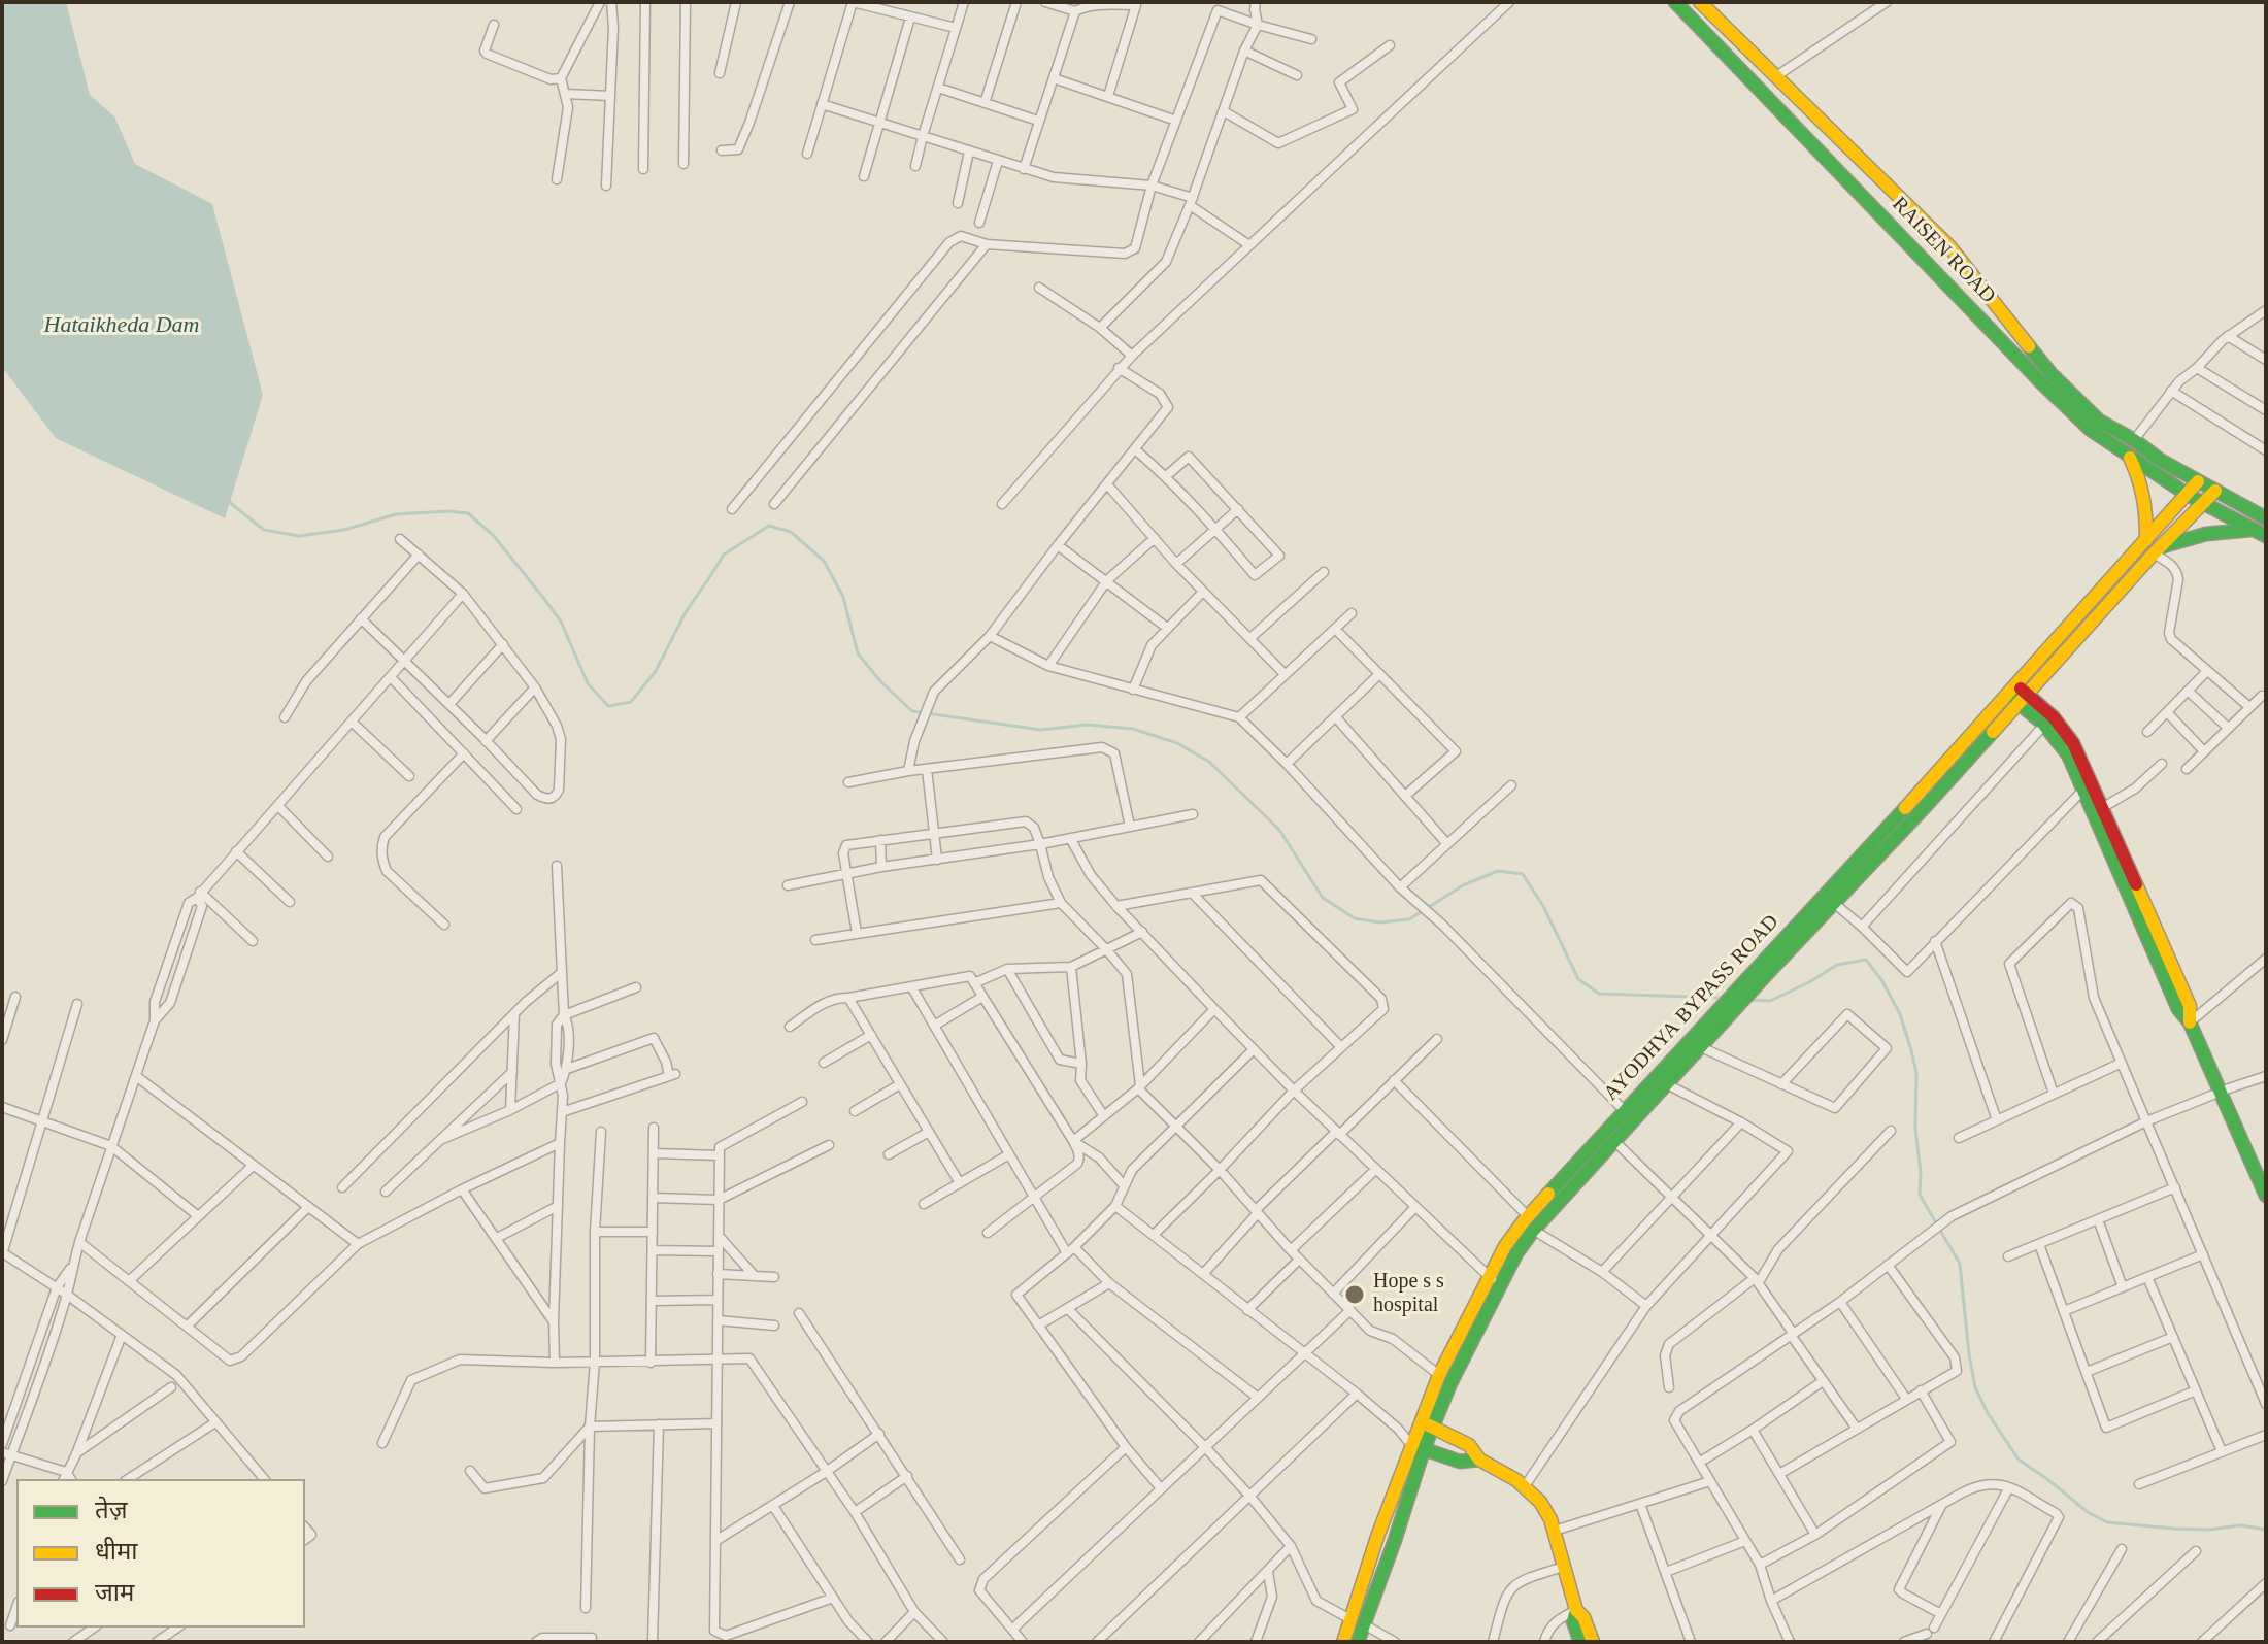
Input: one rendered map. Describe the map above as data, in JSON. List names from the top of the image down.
{
  "streets": {
    "main road": ["RAISEN ROAD", "AYODHYA BYPASS ROAD"]
  },
  "crossings": [
    ["RAISEN ROAD", "AYODHYA BYPASS ROAD"]
  ],
  "water": ["Hataikheda Dam"],
  "places": ["Hope s s hospital"],
  "legend": ["तेज़", "धीमा", "जाम"]
}
